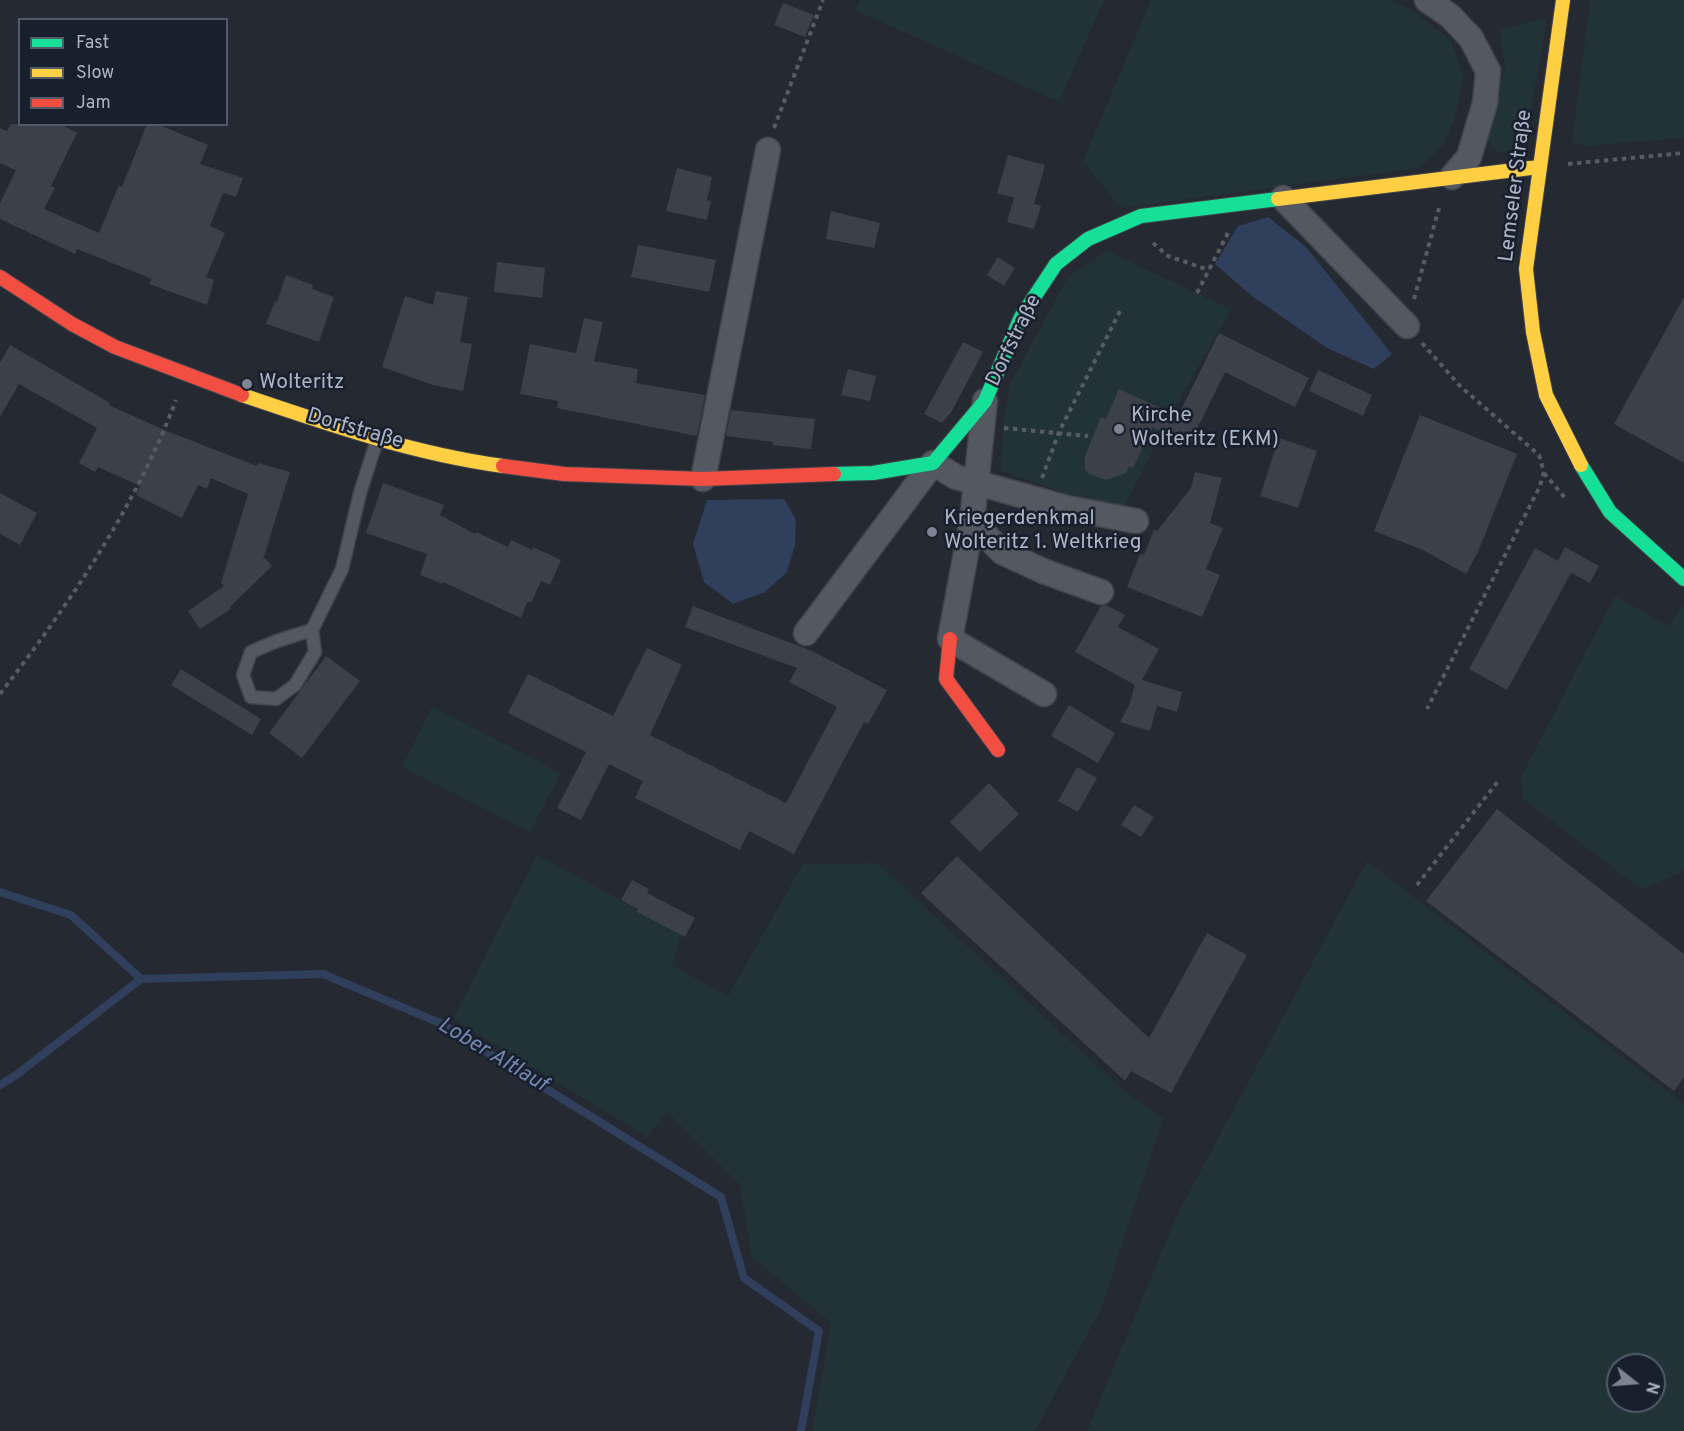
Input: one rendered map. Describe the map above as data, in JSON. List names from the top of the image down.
{
  "streets": {
    "street": ["Lemseler Straße", "Dorfstraße"]
  },
  "crossings": [
    ["Lemseler Straße", "Dorfstraße"]
  ],
  "water": ["Lober Altlauf"],
  "places": ["Wolteritz", "Kirche Wolteritz (EKM)", "Kriegerdenkmal Wolteritz 1. Weltkrieg"],
  "legend": ["Fast", "Slow", "Jam"],
  "north": "right"
}
